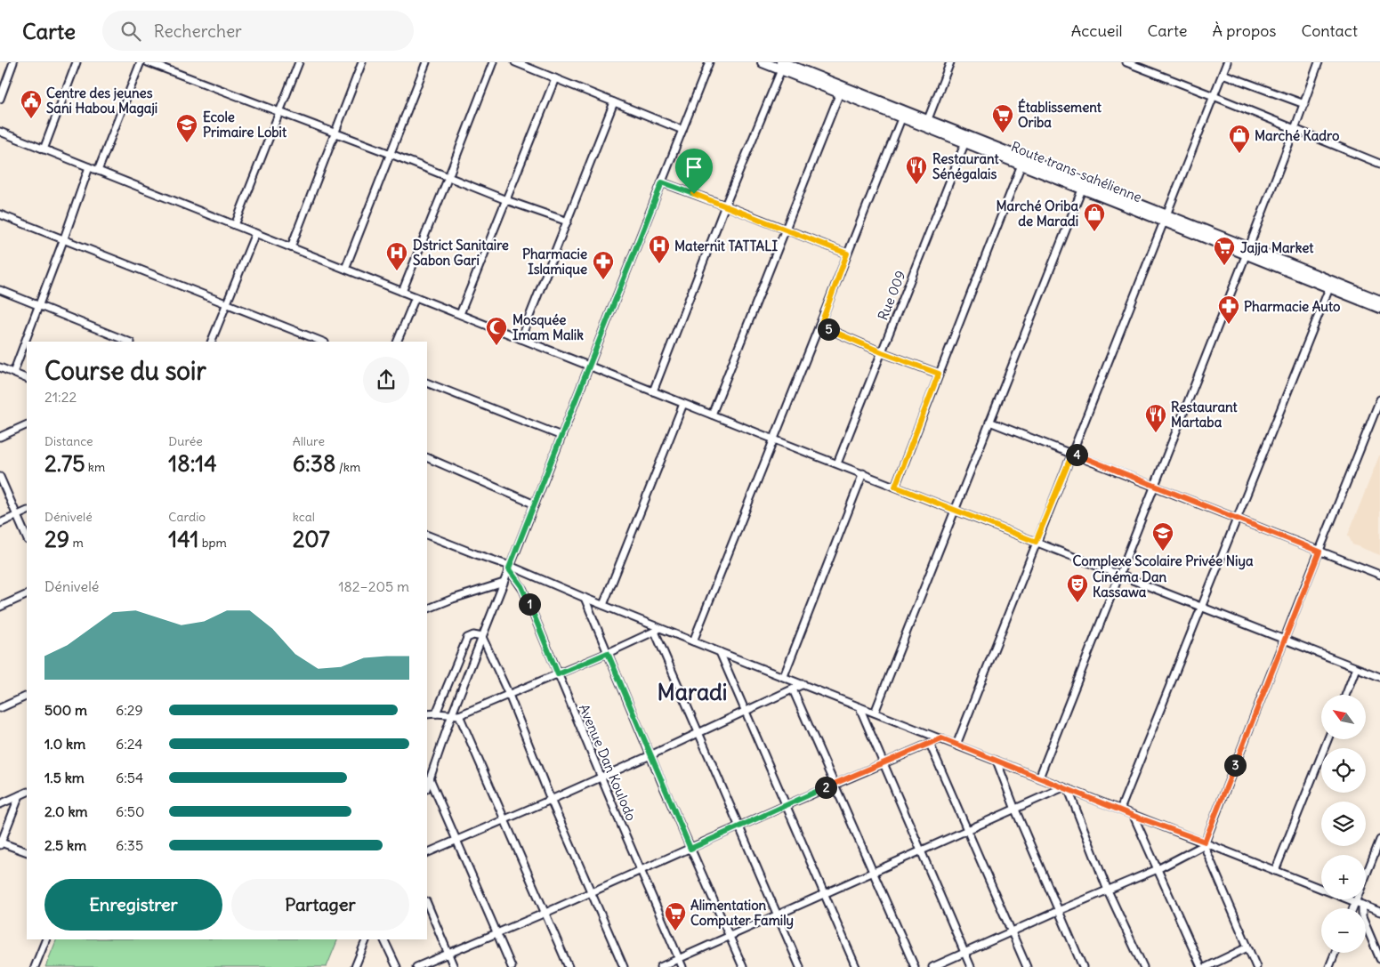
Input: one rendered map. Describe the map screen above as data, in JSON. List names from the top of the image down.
{
  "streets": {
    "highway": ["Route trans-sahélienne"],
    "street": ["Rue 009", "Avenue Dan Koulodo"]
  },
  "crossings": [
    ["Route trans-sahélienne", "Rue 009"]
  ],
  "districts": ["Maradi"],
  "places": {
    "public building": ["Centre des jeunes Sani Habou Magaji"],
    "supermarket": ["Établissement Oriba", "Jajja Market", "Alimentation Computer Family"],
    "school or university": ["Ecole Primaire Lobit", "Complexe Scolaire Privée Niya"],
    "shop": ["Marché Kadro", "Marché Oriba de Maradi"],
    "restaurant": ["Restaurant Sénégalais", "Restaurant Martaba"],
    "hospital": ["Maternit TATTALI", "Dstrict Sanitaire Sabon Gari"],
    "pharmacy": ["Pharmacie Islamique", "Pharmacie Auto"],
    "mosque": ["Mosquée Imam Malik"],
    "theatre": ["Cinéma Dan Kassawa"]
  },
  "north": "top left",
  "page": {
    "header": "Carte",
    "search": "Rechercher",
    "nav": [
      "Accueil",
      "Carte",
      "À propos",
      "Contact"
    ],
    "pins": [
      "5",
      "4",
      "1",
      "3",
      "2"
    ],
    "heading": ["Course du soir", "21:22"],
    "stats": [
      ["Distance", "2.75 km"],
      ["Durée", "18:14"],
      ["Allure", "6:38 /km"],
      ["Dénivelé", "29 m"],
      ["Cardio", "141 bpm"],
      ["kcal", "207"]
    ],
    "chart": ["Dénivelé", "182–205 m"],
    "list": [
      {
        "name": "500 m",
        "note": "6:29"
      },
      {
        "name": "1.0 km",
        "note": "6:24"
      },
      {
        "name": "1.5 km",
        "note": "6:54"
      },
      {
        "name": "2.0 km",
        "note": "6:50"
      },
      {
        "name": "2.5 km",
        "note": "6:35"
      }
    ],
    "map_buttons": ["+", "−"],
    "buttons": ["Enregistrer", "Partager"]
  }
}
